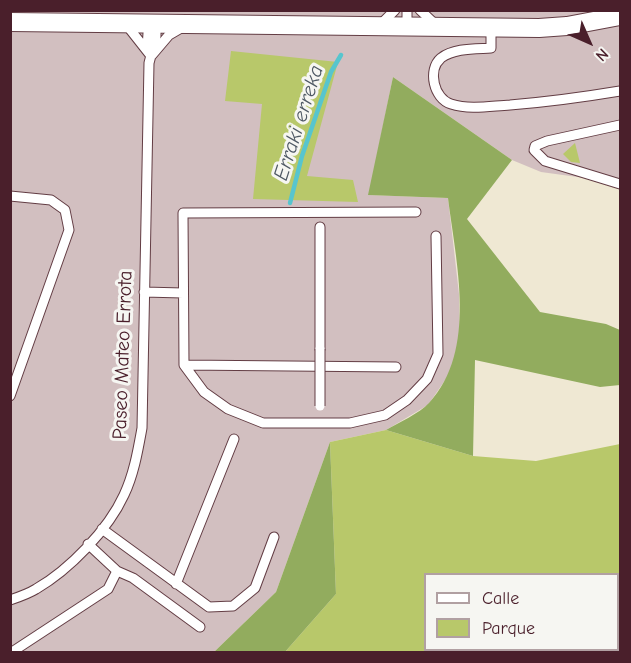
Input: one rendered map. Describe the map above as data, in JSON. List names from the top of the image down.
{
  "streets": {
    "lane": ["Paseo Mateo Errota"]
  },
  "water": ["Erraki erreka"],
  "legend": ["Calle", "Parque"],
  "north": "bottom right"
}
